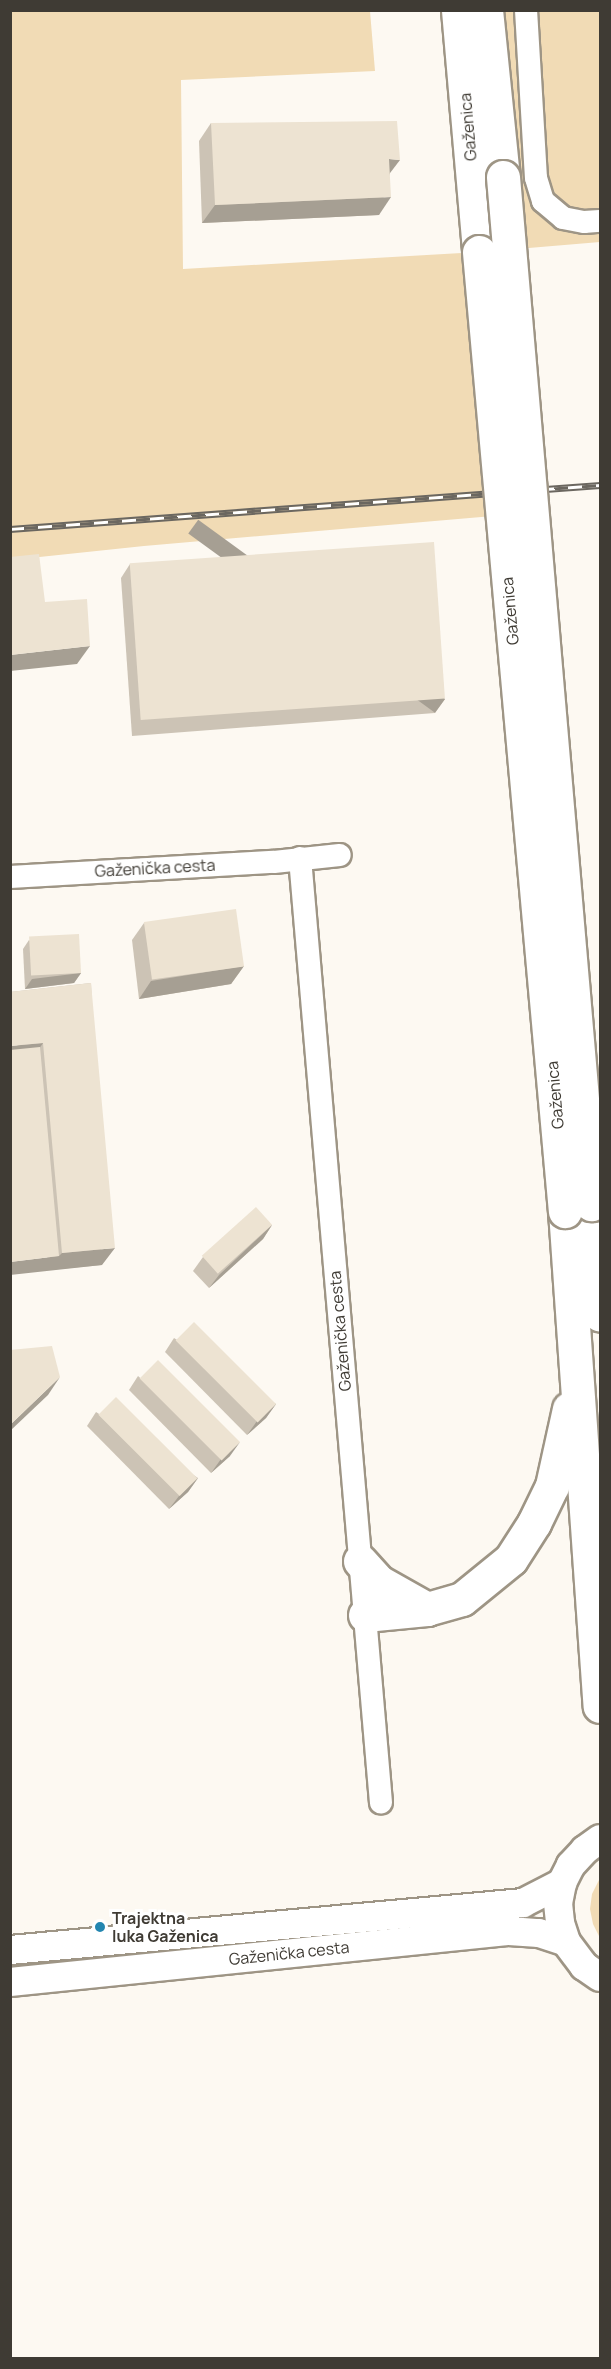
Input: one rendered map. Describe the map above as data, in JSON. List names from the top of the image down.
{
  "streets": {
    "highway": ["Gaženica"],
    "main road": ["Gaženička cesta"]
  },
  "places": ["Trajektna luka Gaženica"]
}
